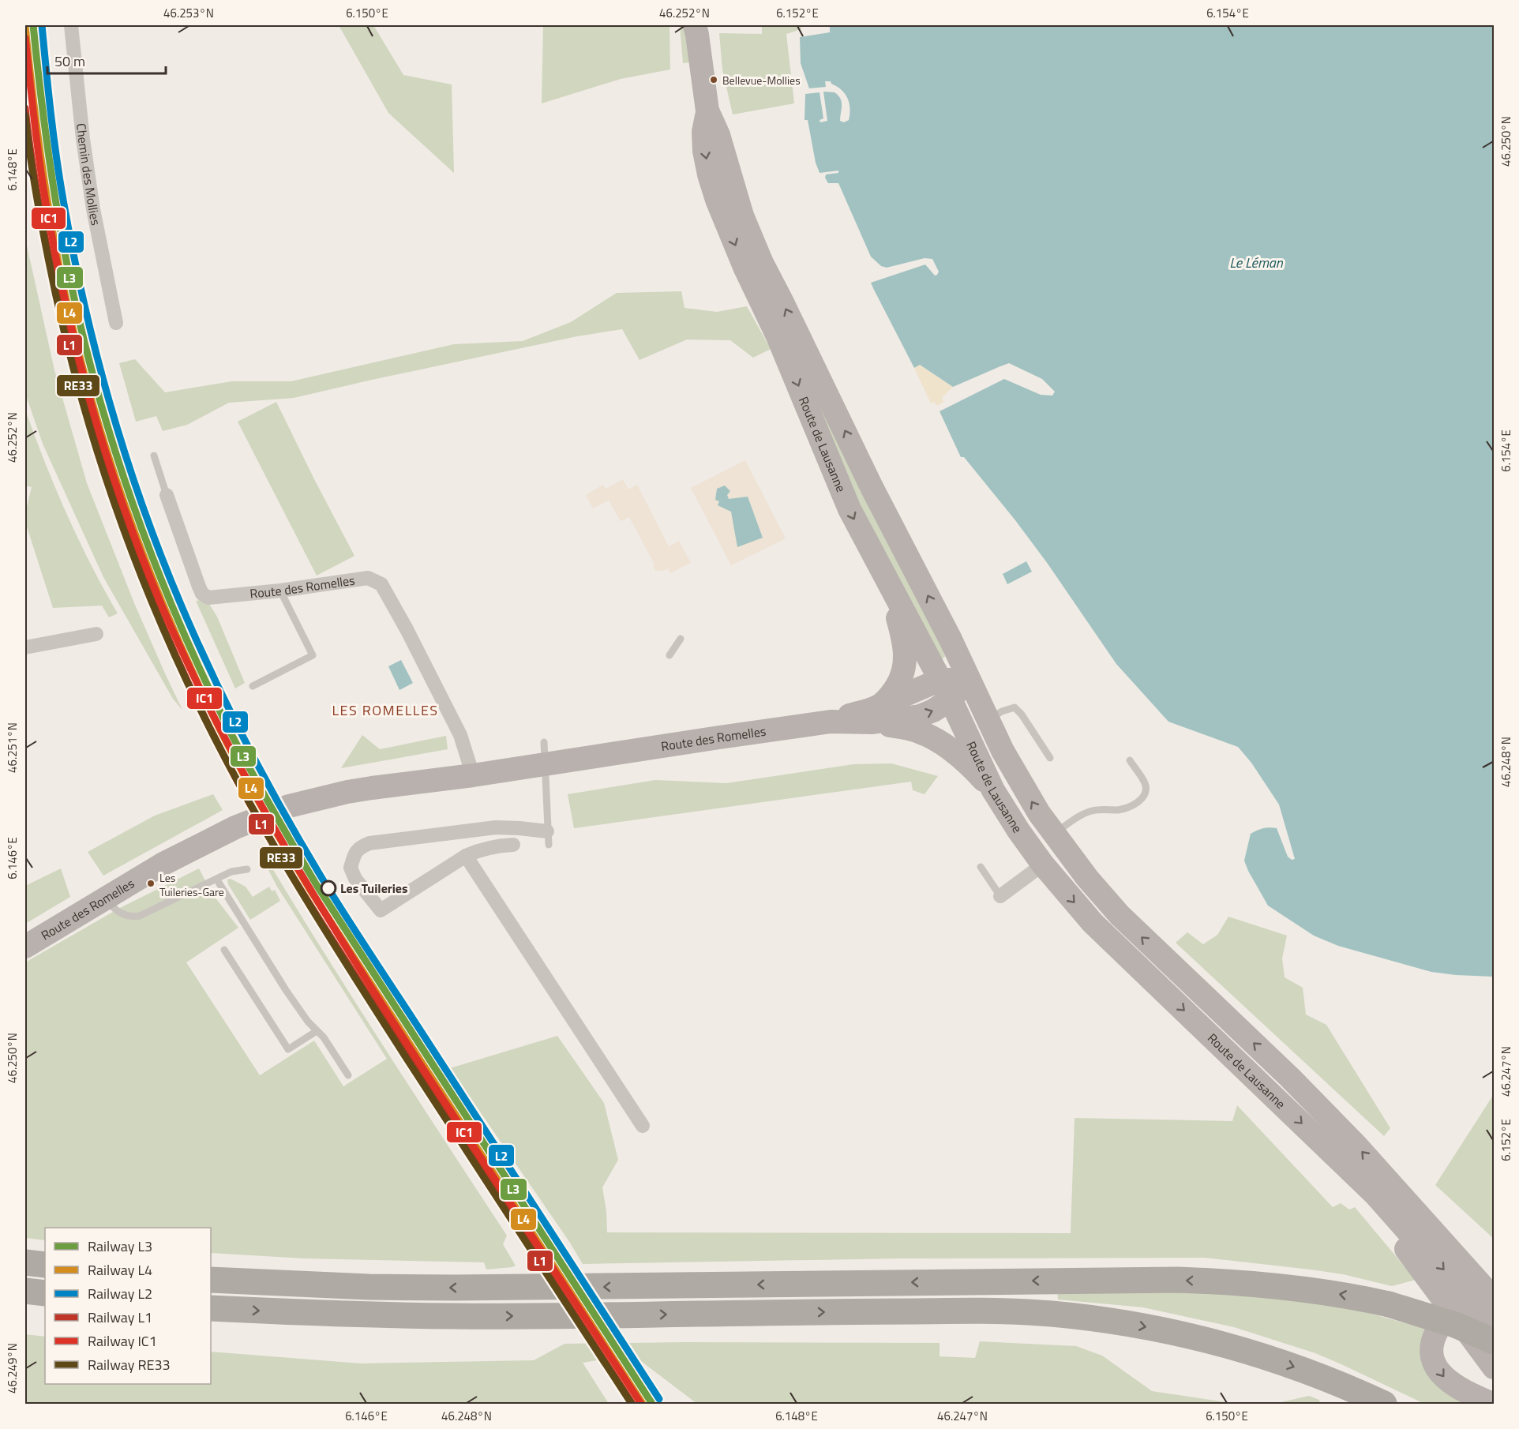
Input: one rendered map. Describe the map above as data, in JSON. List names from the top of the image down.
{
  "streets": {
    "main road": ["Route de Lausanne", "Route des Romelles"],
    "street": ["Chemin des Mollies"]
  },
  "districts": ["LES ROMELLES"],
  "water": ["Le Léman"],
  "places": ["Bellevue-Mollies", "Les Tuileries-Gare", "Les Tuileries"],
  "lines": [
    "rail line L3",
    "rail line L2",
    "rail line L4",
    "rail line IC1",
    "rail line L1",
    "rail line RE33"
  ],
  "legend": [
    "Railway L3",
    "Railway L4",
    "Railway L2",
    "Railway L1",
    "Railway IC1",
    "Railway RE33"
  ],
  "scale_bar": "50 m",
  "coordinates": [
    "46.253°N",
    "6.150°E",
    "46.252°N",
    "6.152°E",
    "6.154°E",
    "46.250°N",
    "6.148°E",
    "46.251°N",
    "46.248°N",
    "6.146°E",
    "46.247°N",
    "46.249°N"
  ]
}
